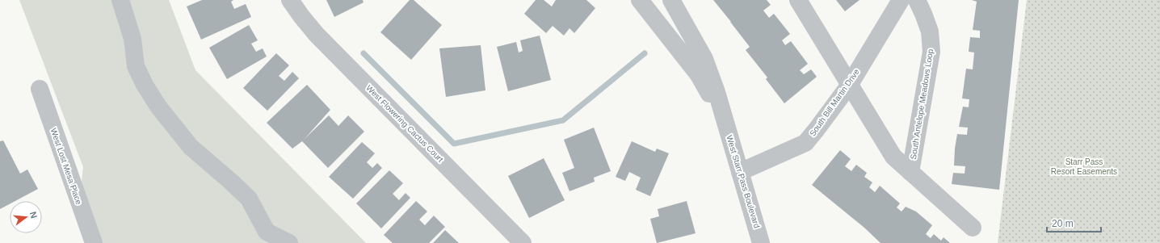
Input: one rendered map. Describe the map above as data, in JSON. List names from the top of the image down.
{
  "streets": {
    "street": [
      "South Bill Martin Drive",
      "South Antelope Meadows Loop",
      "West Flowering Cactus Court",
      "West Lost Mesa Place",
      "West Starr Pass Boulevard"
    ]
  },
  "crossings": [
    ["South Bill Martin Drive", "South Antelope Meadows Loop"],
    ["South Bill Martin Drive", "West Starr Pass Boulevard"]
  ],
  "parks": ["Starr Pass Resort Easements"],
  "scale_bar": "20 m",
  "north": "right"
}
